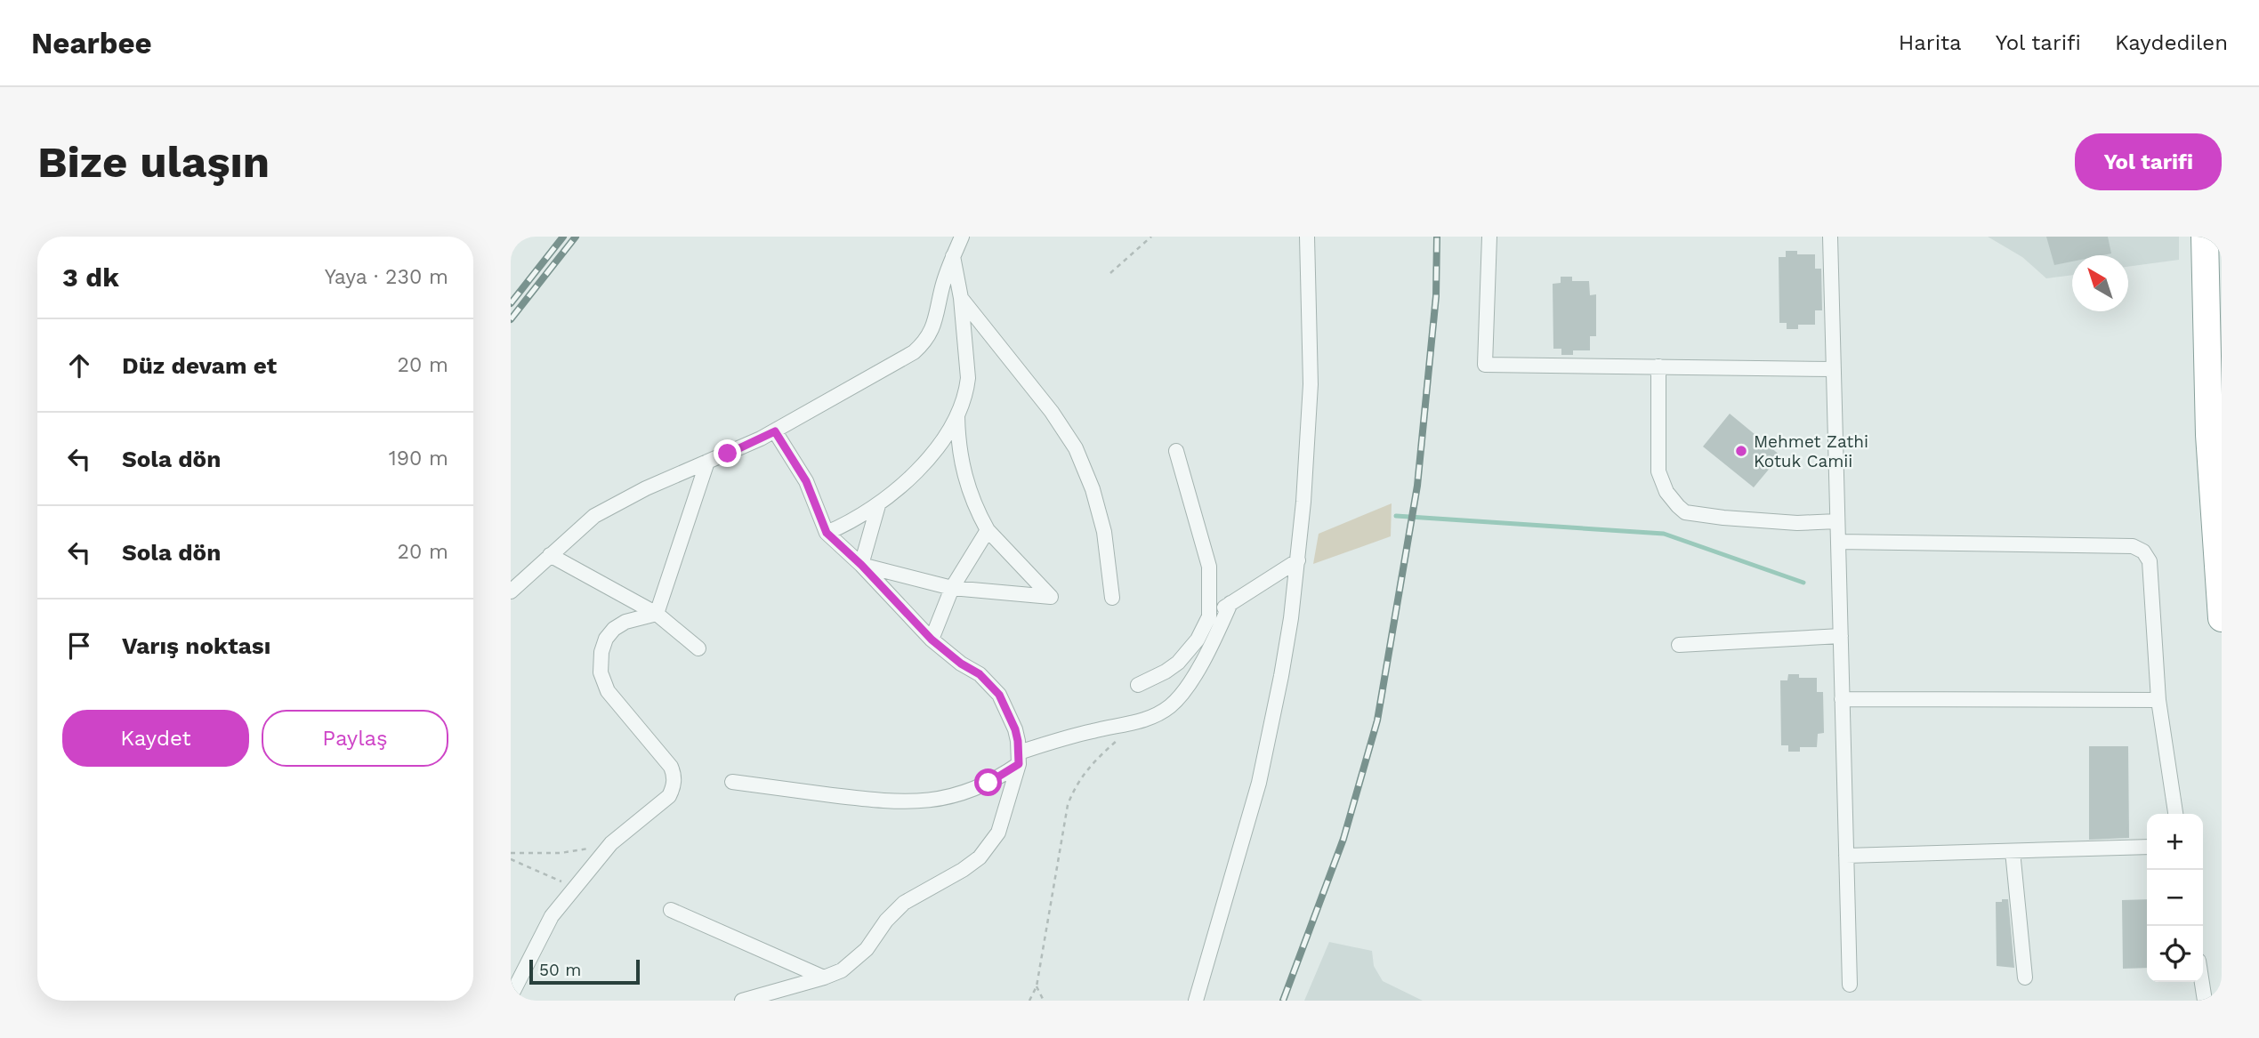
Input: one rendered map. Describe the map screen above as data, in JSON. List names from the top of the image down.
{
  "places": ["Mehmet Zathi Kotuk Camii"],
  "scale_bar": "50 m",
  "north": "top left",
  "page": {
    "header": "Nearbee",
    "nav": ["Harita", "Yol tarifi", "Kaydedilen"],
    "buttons": [
      "Yol tarifi",
      ["Kaydet", "Paylaş"]
    ],
    "title": "Bize ulaşın",
    "heading": ["3 dk", "Yaya · 230 m"],
    "list": [
      ["Düz devam et", "20 m"],
      ["Sola dön", "190 m"],
      ["Sola dön", "20 m"],
      "Varış noktası"
    ],
    "map_buttons": ["+", "−"],
    "scale": "50 m"
  }
}
